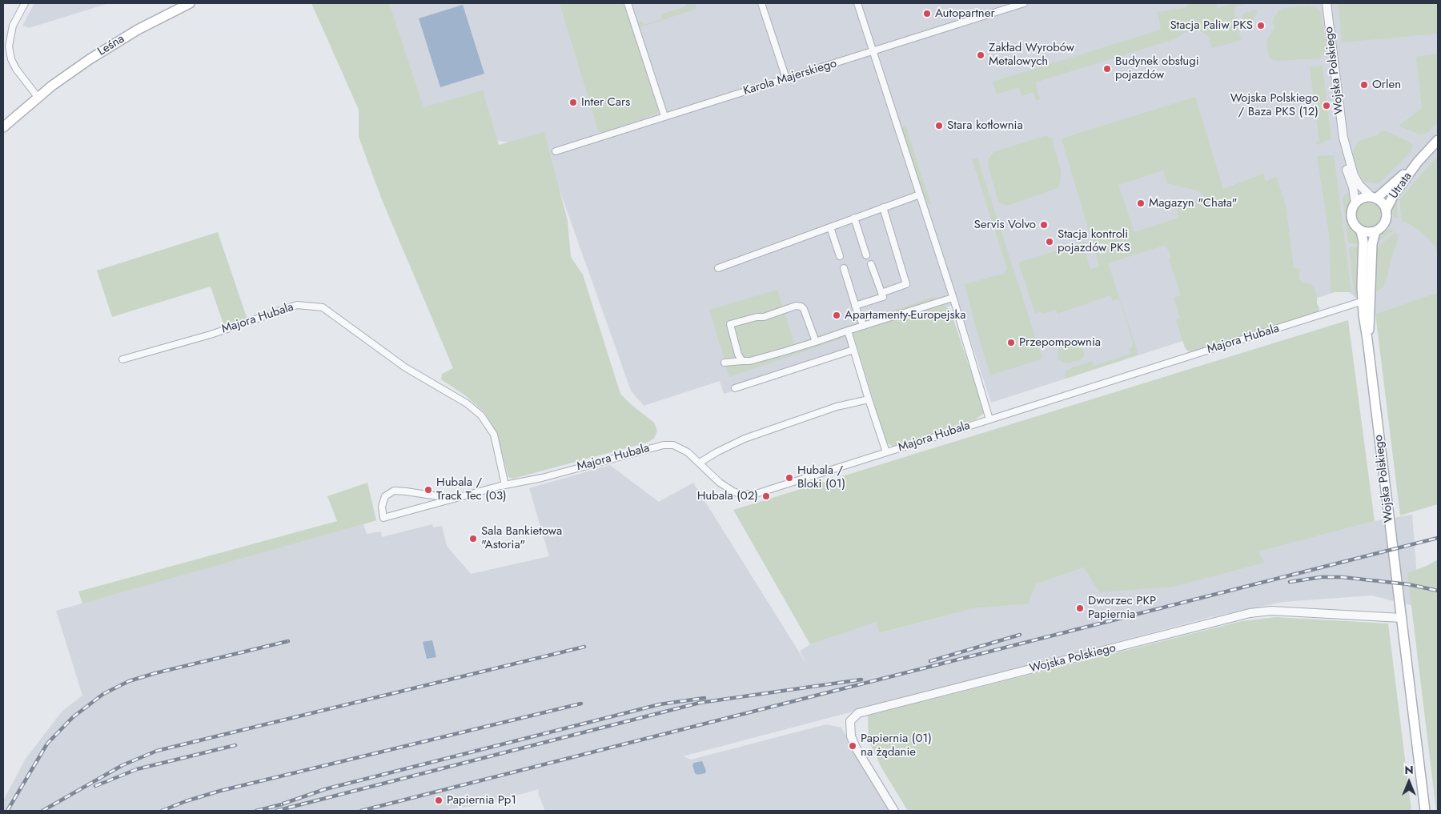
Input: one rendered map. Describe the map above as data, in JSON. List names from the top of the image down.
{
  "streets": {
    "main road": ["Leśna", "Wojska Polskiego", "Utrata"],
    "street": ["Karola Majerskiego", "Majora Hubala"]
  },
  "crossings": [
    ["Wojska Polskiego", "Utrata"]
  ],
  "places": [
    "Autopartner",
    "Stacja Paliw PKS",
    "Zakład Wyrobów Metalowych",
    "Budynek obsługi pojazdów",
    "Orlen",
    "Inter Cars",
    "Wojska Polskiego / Baza PKS (12)",
    "Stara kotłownia",
    "Magazyn \"Chata\"",
    "Servis Volvo",
    "Stacja kontroli pojazdów PKS",
    "Apartamenty-Europejska",
    "Przepompownia",
    "Hubala / Bloki (01)",
    "Hubala / Track Tec (03)",
    "Hubala (02)",
    "Sala Bankietowa \"Astoria\"",
    "Dworzec PKP Papiernia",
    "Papiernia (01) na żądanie",
    "Papiernia Pp1"
  ],
  "north": "top"
}
